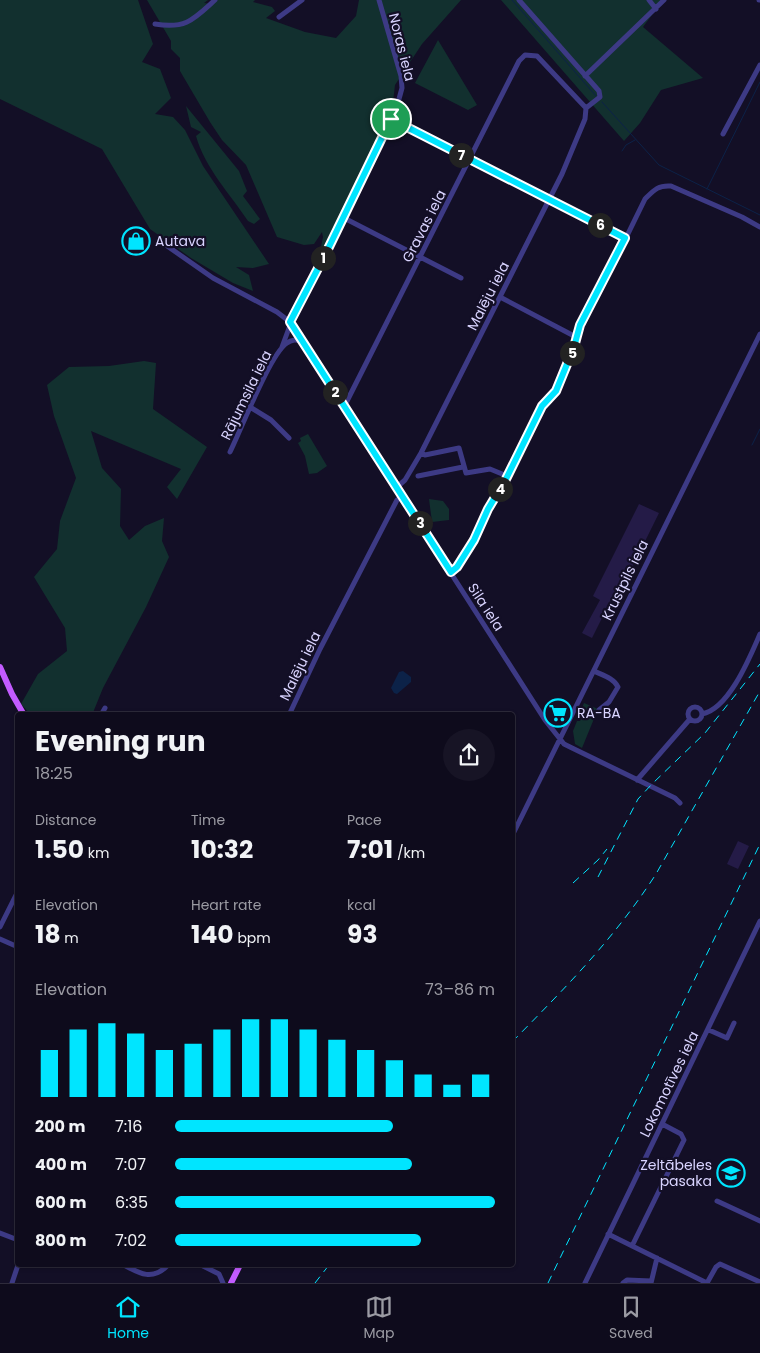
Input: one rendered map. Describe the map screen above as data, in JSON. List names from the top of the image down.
{
  "streets": {
    "street": [
      "Noras iela",
      "Gravas iela",
      "Malēju iela",
      "Rājumsila iela",
      "Krustpils iela",
      "Sila iela",
      "Lokomotīves iela"
    ]
  },
  "crossings": [
    ["Noras iela", "Rājumsila iela"],
    ["Gravas iela", "Malēju iela"],
    ["Gravas iela", "Sila iela"],
    ["Malēju iela", "Sila iela"],
    ["Rājumsila iela", "Sila iela"],
    ["Krustpils iela", "Sila iela"]
  ],
  "places": {
    "shop": ["Autava"],
    "supermarket": ["RA-BA"],
    "school or university": ["Zeltābeles pasaka"]
  },
  "page": {
    "pins": [
      "7",
      "6",
      "1",
      "5",
      "2",
      "4",
      "3"
    ],
    "heading": ["Evening run", "18:25"],
    "stats": [
      ["Distance", "1.50 km"],
      ["Time", "10:32"],
      ["Pace", "7:01 /km"],
      ["Elevation", "18 m"],
      ["Heart rate", "140 bpm"],
      ["kcal", "93"]
    ],
    "chart": ["Elevation", "73–86 m"],
    "list": [
      {
        "name": "200 m",
        "note": "7:16"
      },
      {
        "name": "400 m",
        "note": "7:07"
      },
      {
        "name": "600 m",
        "note": "6:35"
      },
      {
        "name": "800 m",
        "note": "7:02"
      }
    ],
    "tabs": ["Home", "Map", "Saved"]
  }
}
